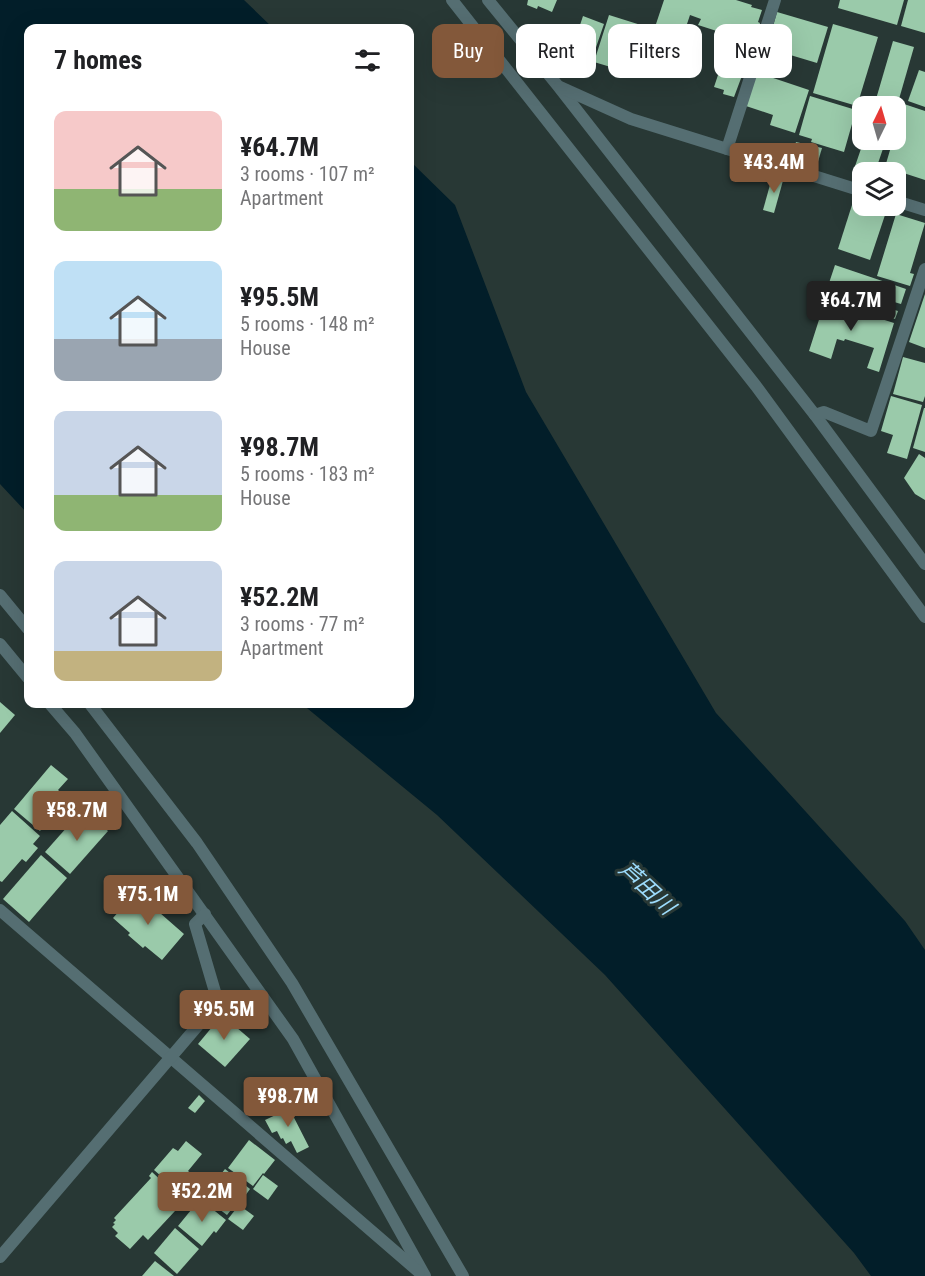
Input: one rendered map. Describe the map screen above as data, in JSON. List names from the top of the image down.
{
  "water": ["芦田川"],
  "north": "top",
  "page": {
    "chip": [
      "Buy",
      "Rent",
      "Filters",
      "New"
    ],
    "heading": "7 homes",
    "list": [
      {
        "name": "¥64.7M",
        "note": "3 rooms · 107 m² · Apartment"
      },
      {
        "name": "¥95.5M",
        "note": "5 rooms · 148 m² · House"
      },
      {
        "name": "¥98.7M",
        "note": "5 rooms · 183 m² · House"
      },
      {
        "name": "¥52.2M",
        "note": "3 rooms · 77 m² · Apartment"
      }
    ],
    "price": [
      "¥43.4M",
      "¥64.7M",
      "¥58.7M",
      "¥75.1M",
      "¥95.5M",
      "¥98.7M",
      "¥52.2M"
    ]
  }
}
